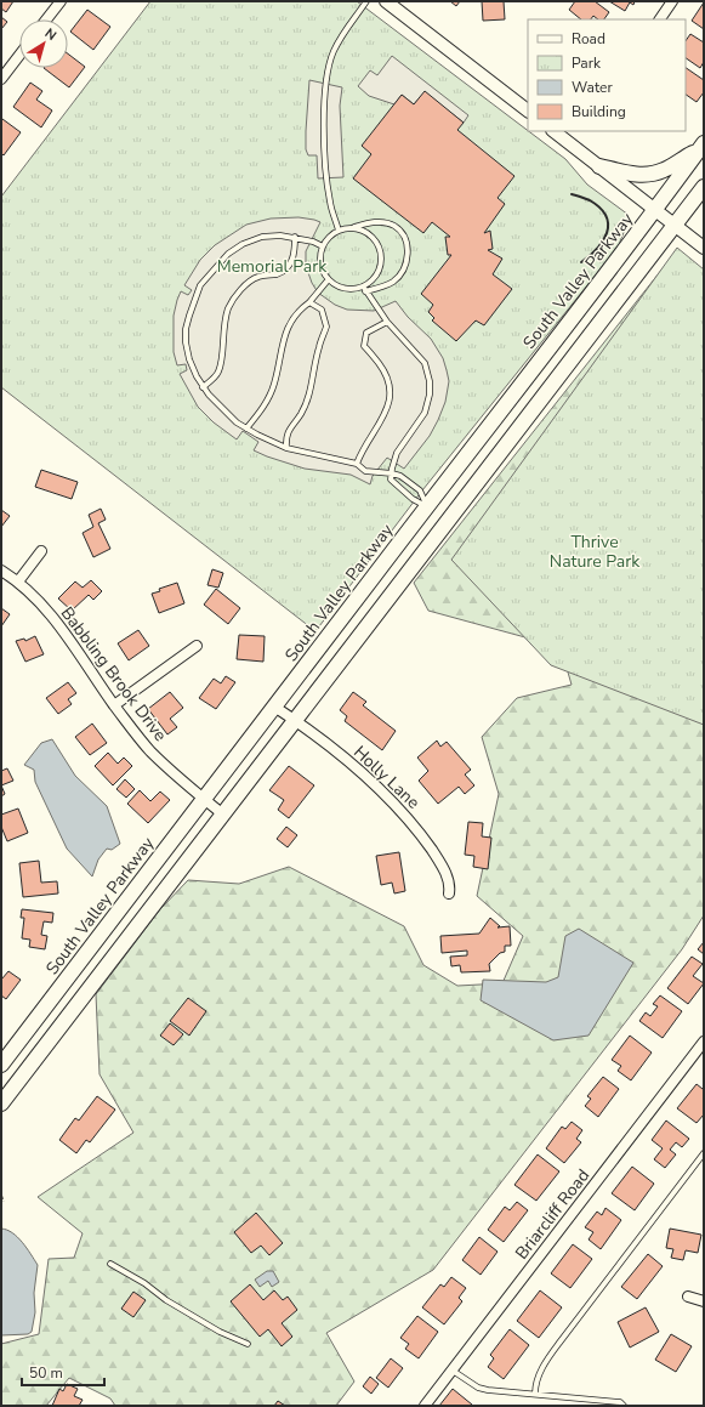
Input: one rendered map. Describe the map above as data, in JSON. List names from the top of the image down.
{
  "streets": {
    "main road": ["South Valley Parkway"],
    "street": ["Babbling Brook Drive", "Holly Lane", "Briarcliff Road"]
  },
  "crossings": [
    ["South Valley Parkway", "Babbling Brook Drive"],
    ["South Valley Parkway", "Holly Lane"]
  ],
  "parks": ["Memorial Park", "Thrive Nature Park"],
  "legend": [
    "Road",
    "Park",
    "Water",
    "Building"
  ],
  "scale_bar": "50 m",
  "north": "top right"
}
